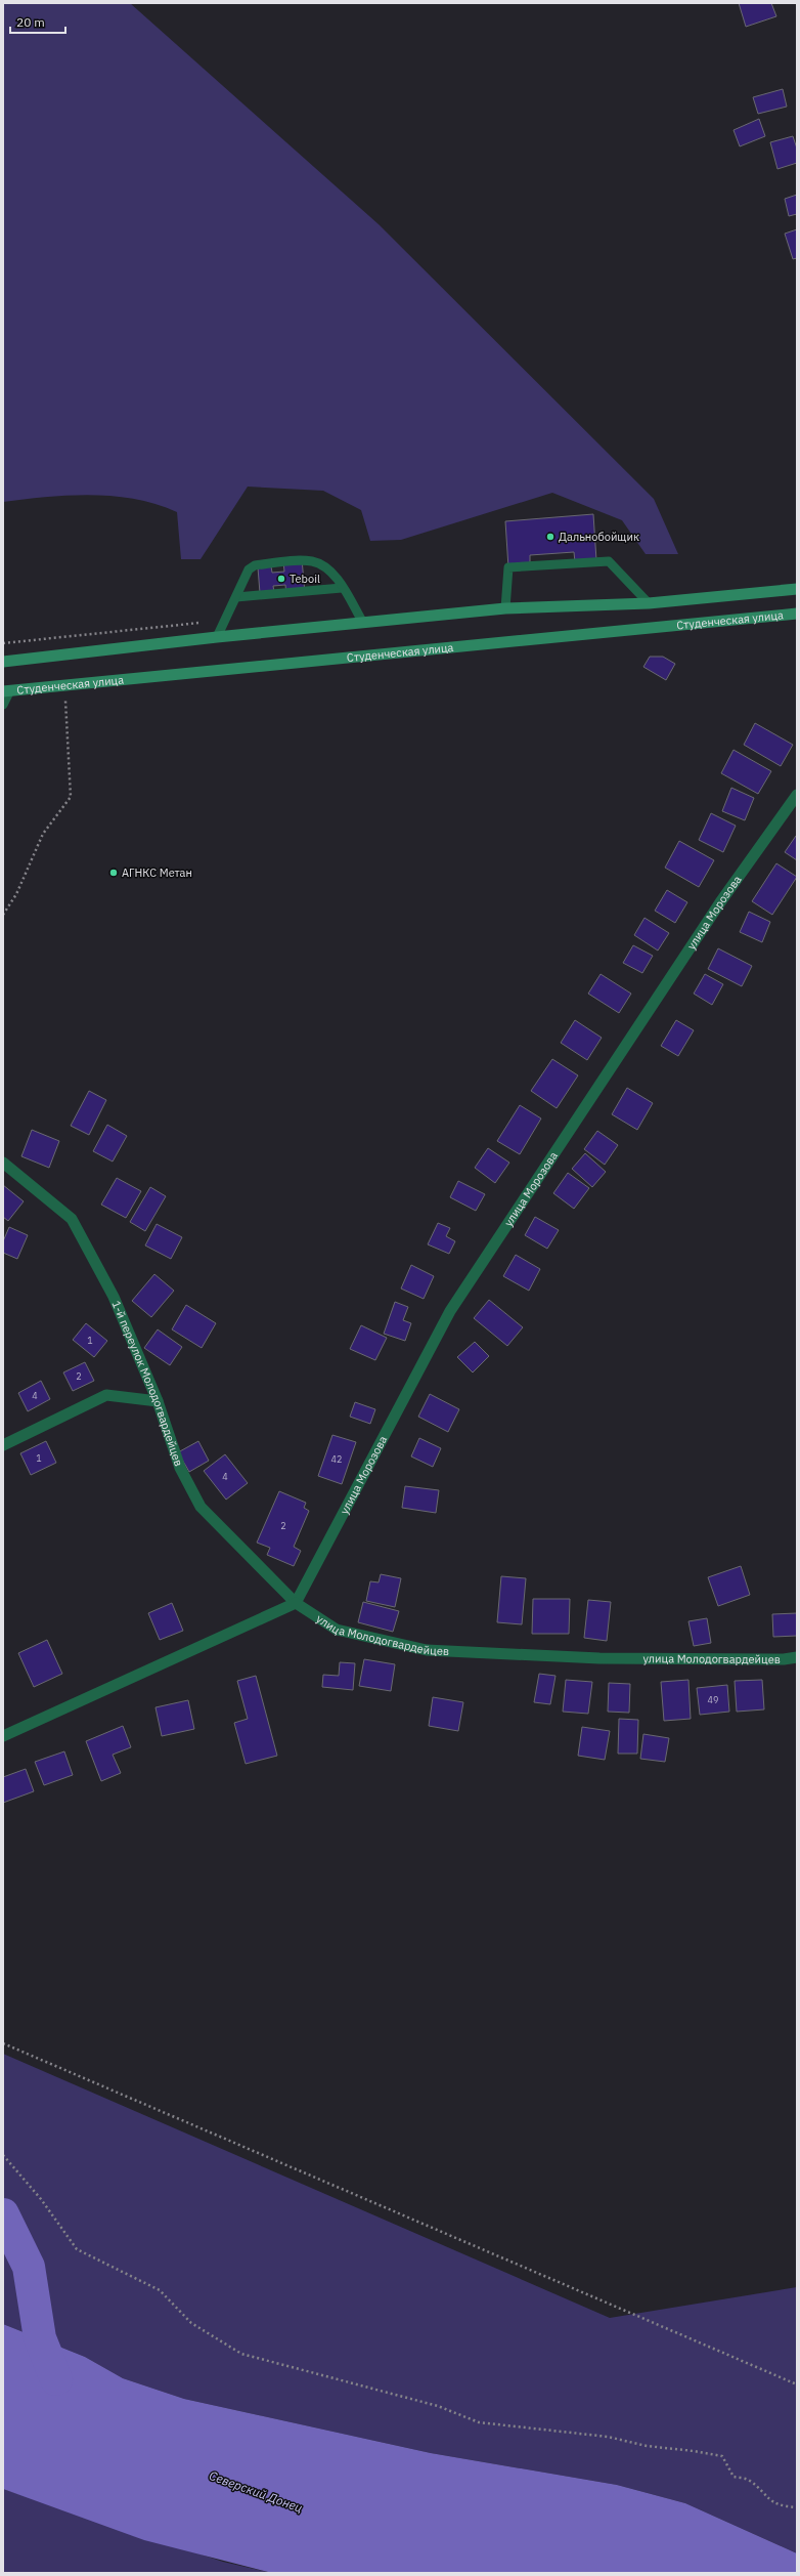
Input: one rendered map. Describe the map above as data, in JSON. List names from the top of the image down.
{
  "streets": {
    "main road": ["Студенческая улица"],
    "street": ["улица Морозова", "1-й переулок Молодогвардейцев", "улица Молодогвардейцев"]
  },
  "crossings": [
    ["улица Морозова", "1-й переулок Молодогвардейцев"],
    ["улица Морозова", "улица Молодогвардейцев"],
    ["1-й переулок Молодогвардейцев", "улица Молодогвардейцев"]
  ],
  "water": ["Северский Донец"],
  "places": ["Дальнобойщик", "Teboil", "АГНКС Метан"],
  "house_numbers": [
    "1",
    "2",
    "4",
    "1",
    "42",
    "4",
    "2",
    "49"
  ],
  "scale_bar": "20 m"
}
